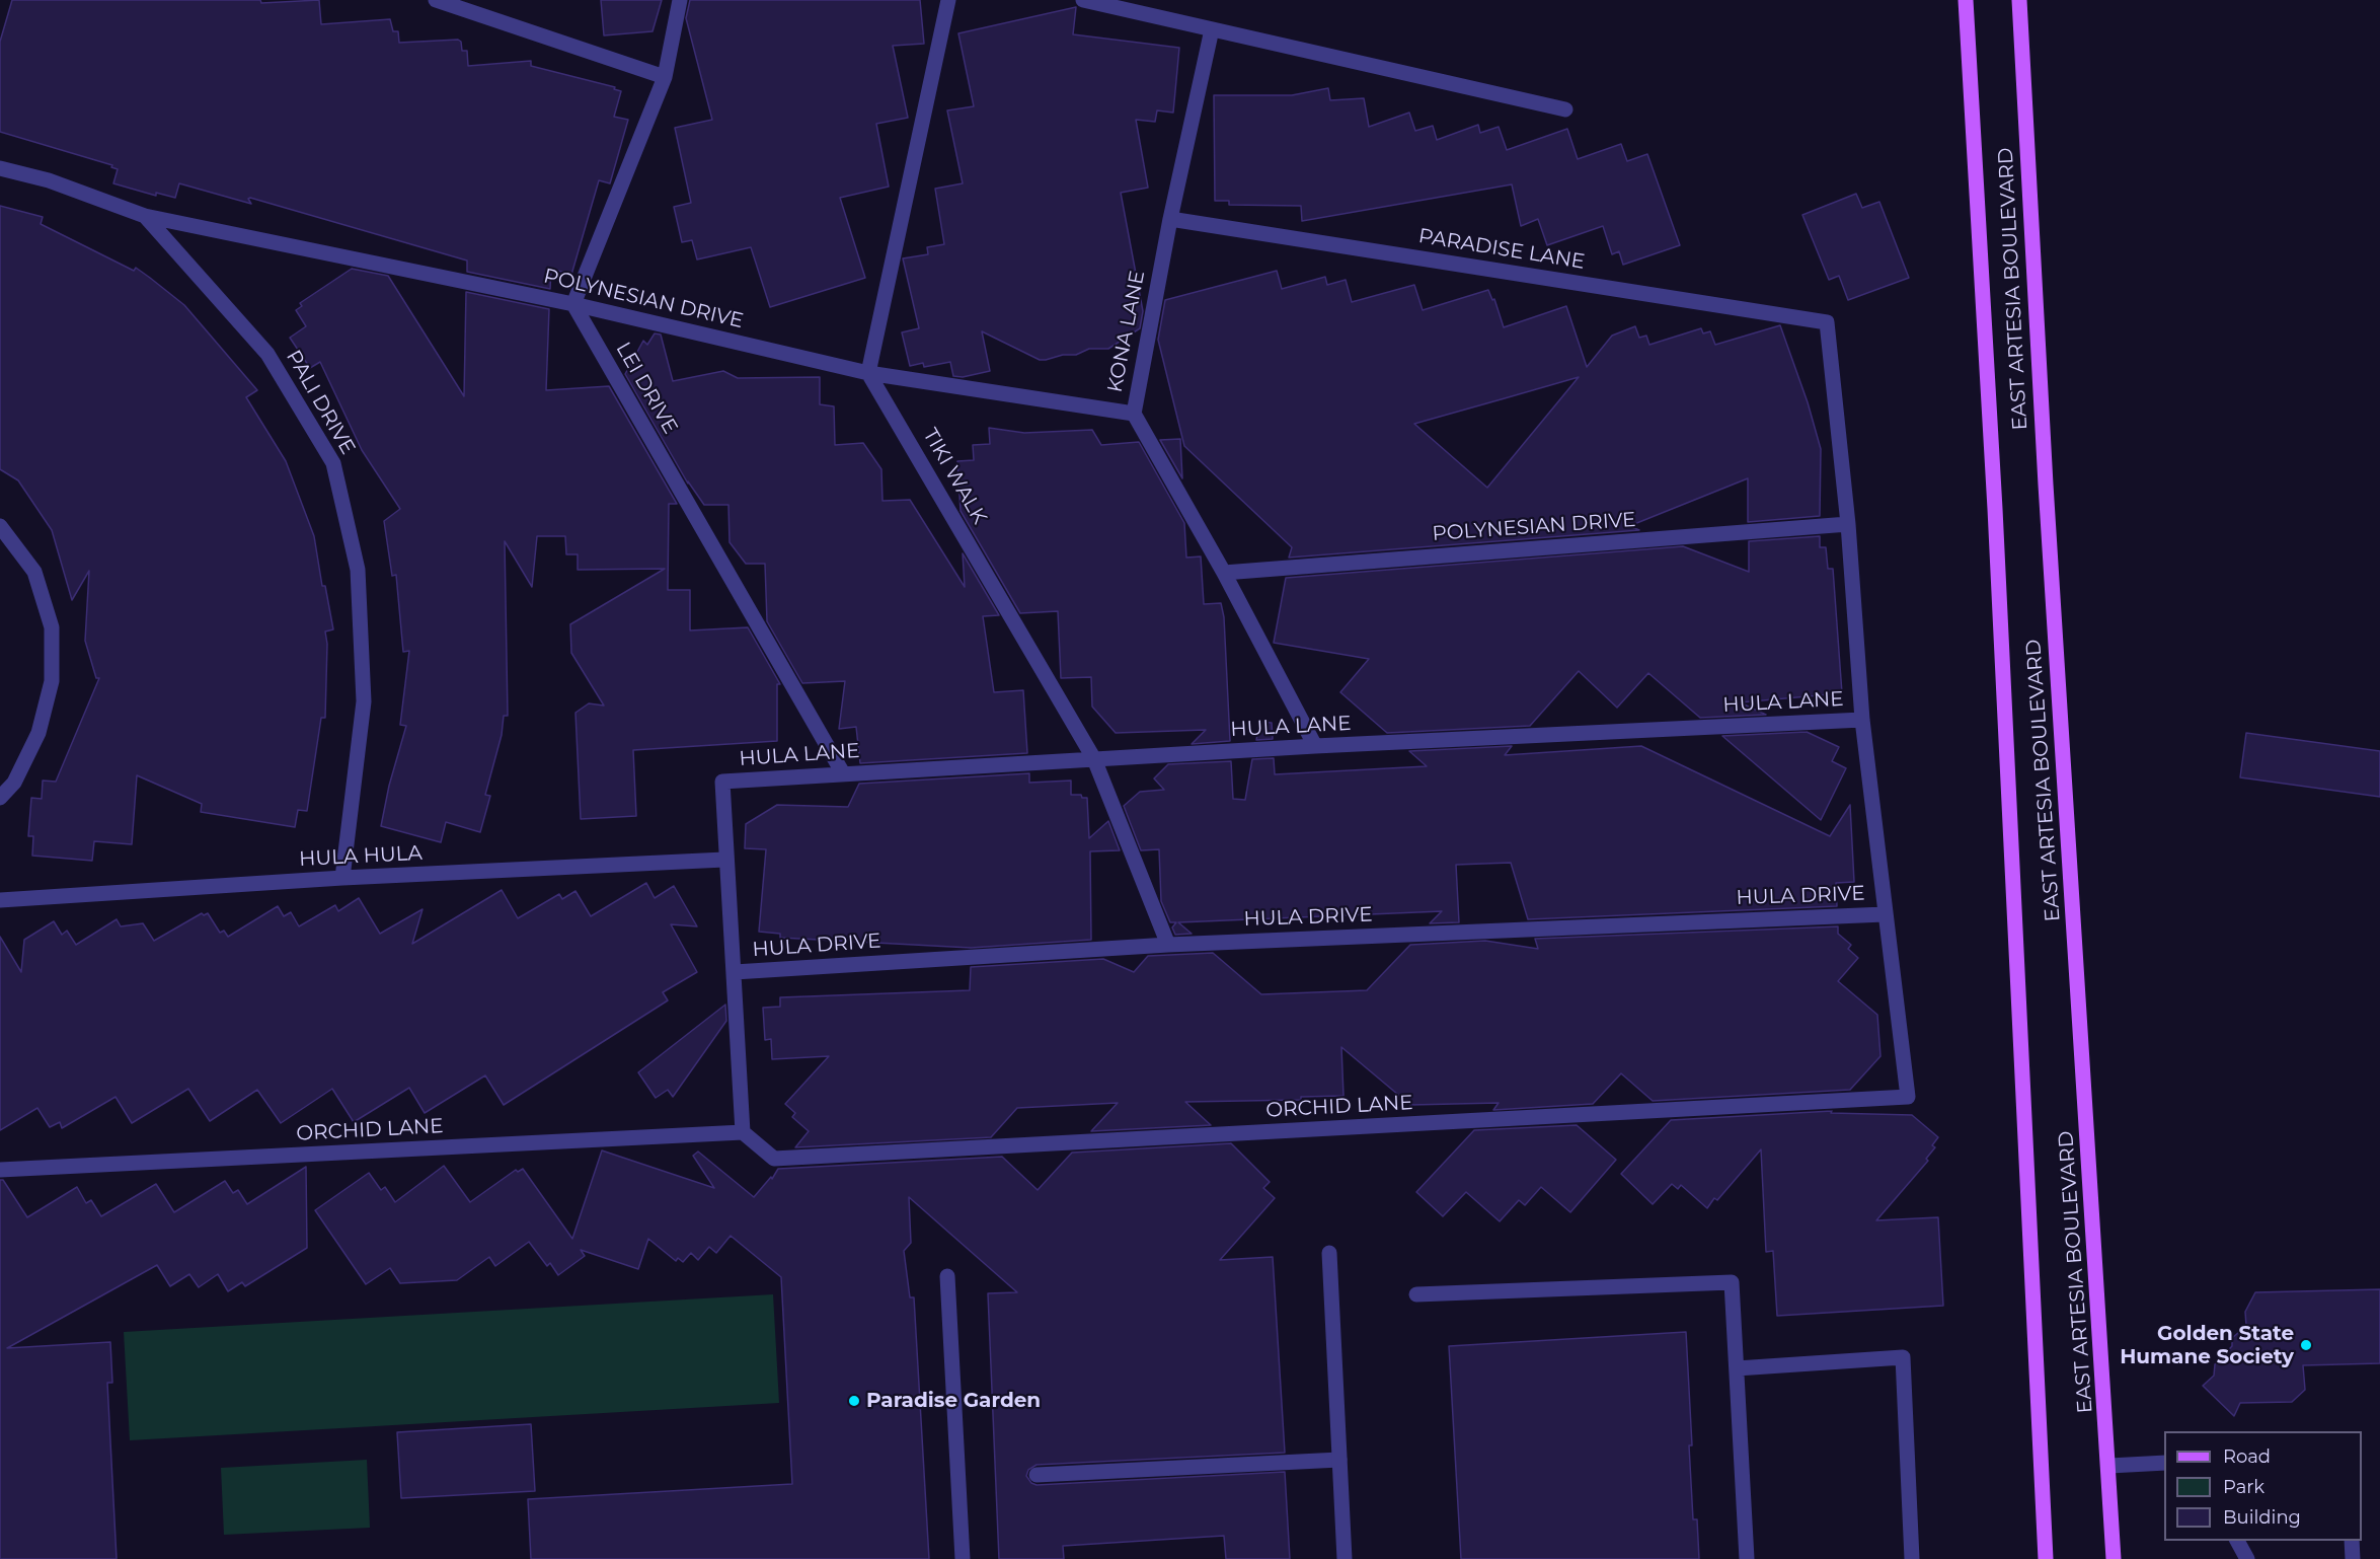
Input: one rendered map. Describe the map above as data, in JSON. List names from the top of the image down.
{
  "streets": {
    "main road": ["EAST ARTESIA BOULEVARD"],
    "street": [
      "PARADISE LANE",
      "POLYNESIAN DRIVE",
      "KONA LANE",
      "LEI DRIVE",
      "PALI DRIVE",
      "TIKI WALK",
      "HULA LANE",
      "HULA HULA",
      "HULA DRIVE",
      "ORCHID LANE"
    ]
  },
  "crossings": [
    ["PARADISE LANE", "POLYNESIAN DRIVE"],
    ["PARADISE LANE", "KONA LANE"],
    ["POLYNESIAN DRIVE", "KONA LANE"],
    ["POLYNESIAN DRIVE", "LEI DRIVE"],
    ["POLYNESIAN DRIVE", "PALI DRIVE"],
    ["POLYNESIAN DRIVE", "TIKI WALK"],
    ["KONA LANE", "HULA LANE"],
    ["LEI DRIVE", "HULA LANE"],
    ["PALI DRIVE", "HULA HULA"],
    ["TIKI WALK", "HULA LANE"],
    ["TIKI WALK", "HULA DRIVE"],
    ["HULA LANE", "HULA HULA"],
    ["HULA DRIVE", "ORCHID LANE"]
  ],
  "places": ["Golden State Humane Society", "Paradise Garden"],
  "legend": ["Road", "Park", "Building"]
}
